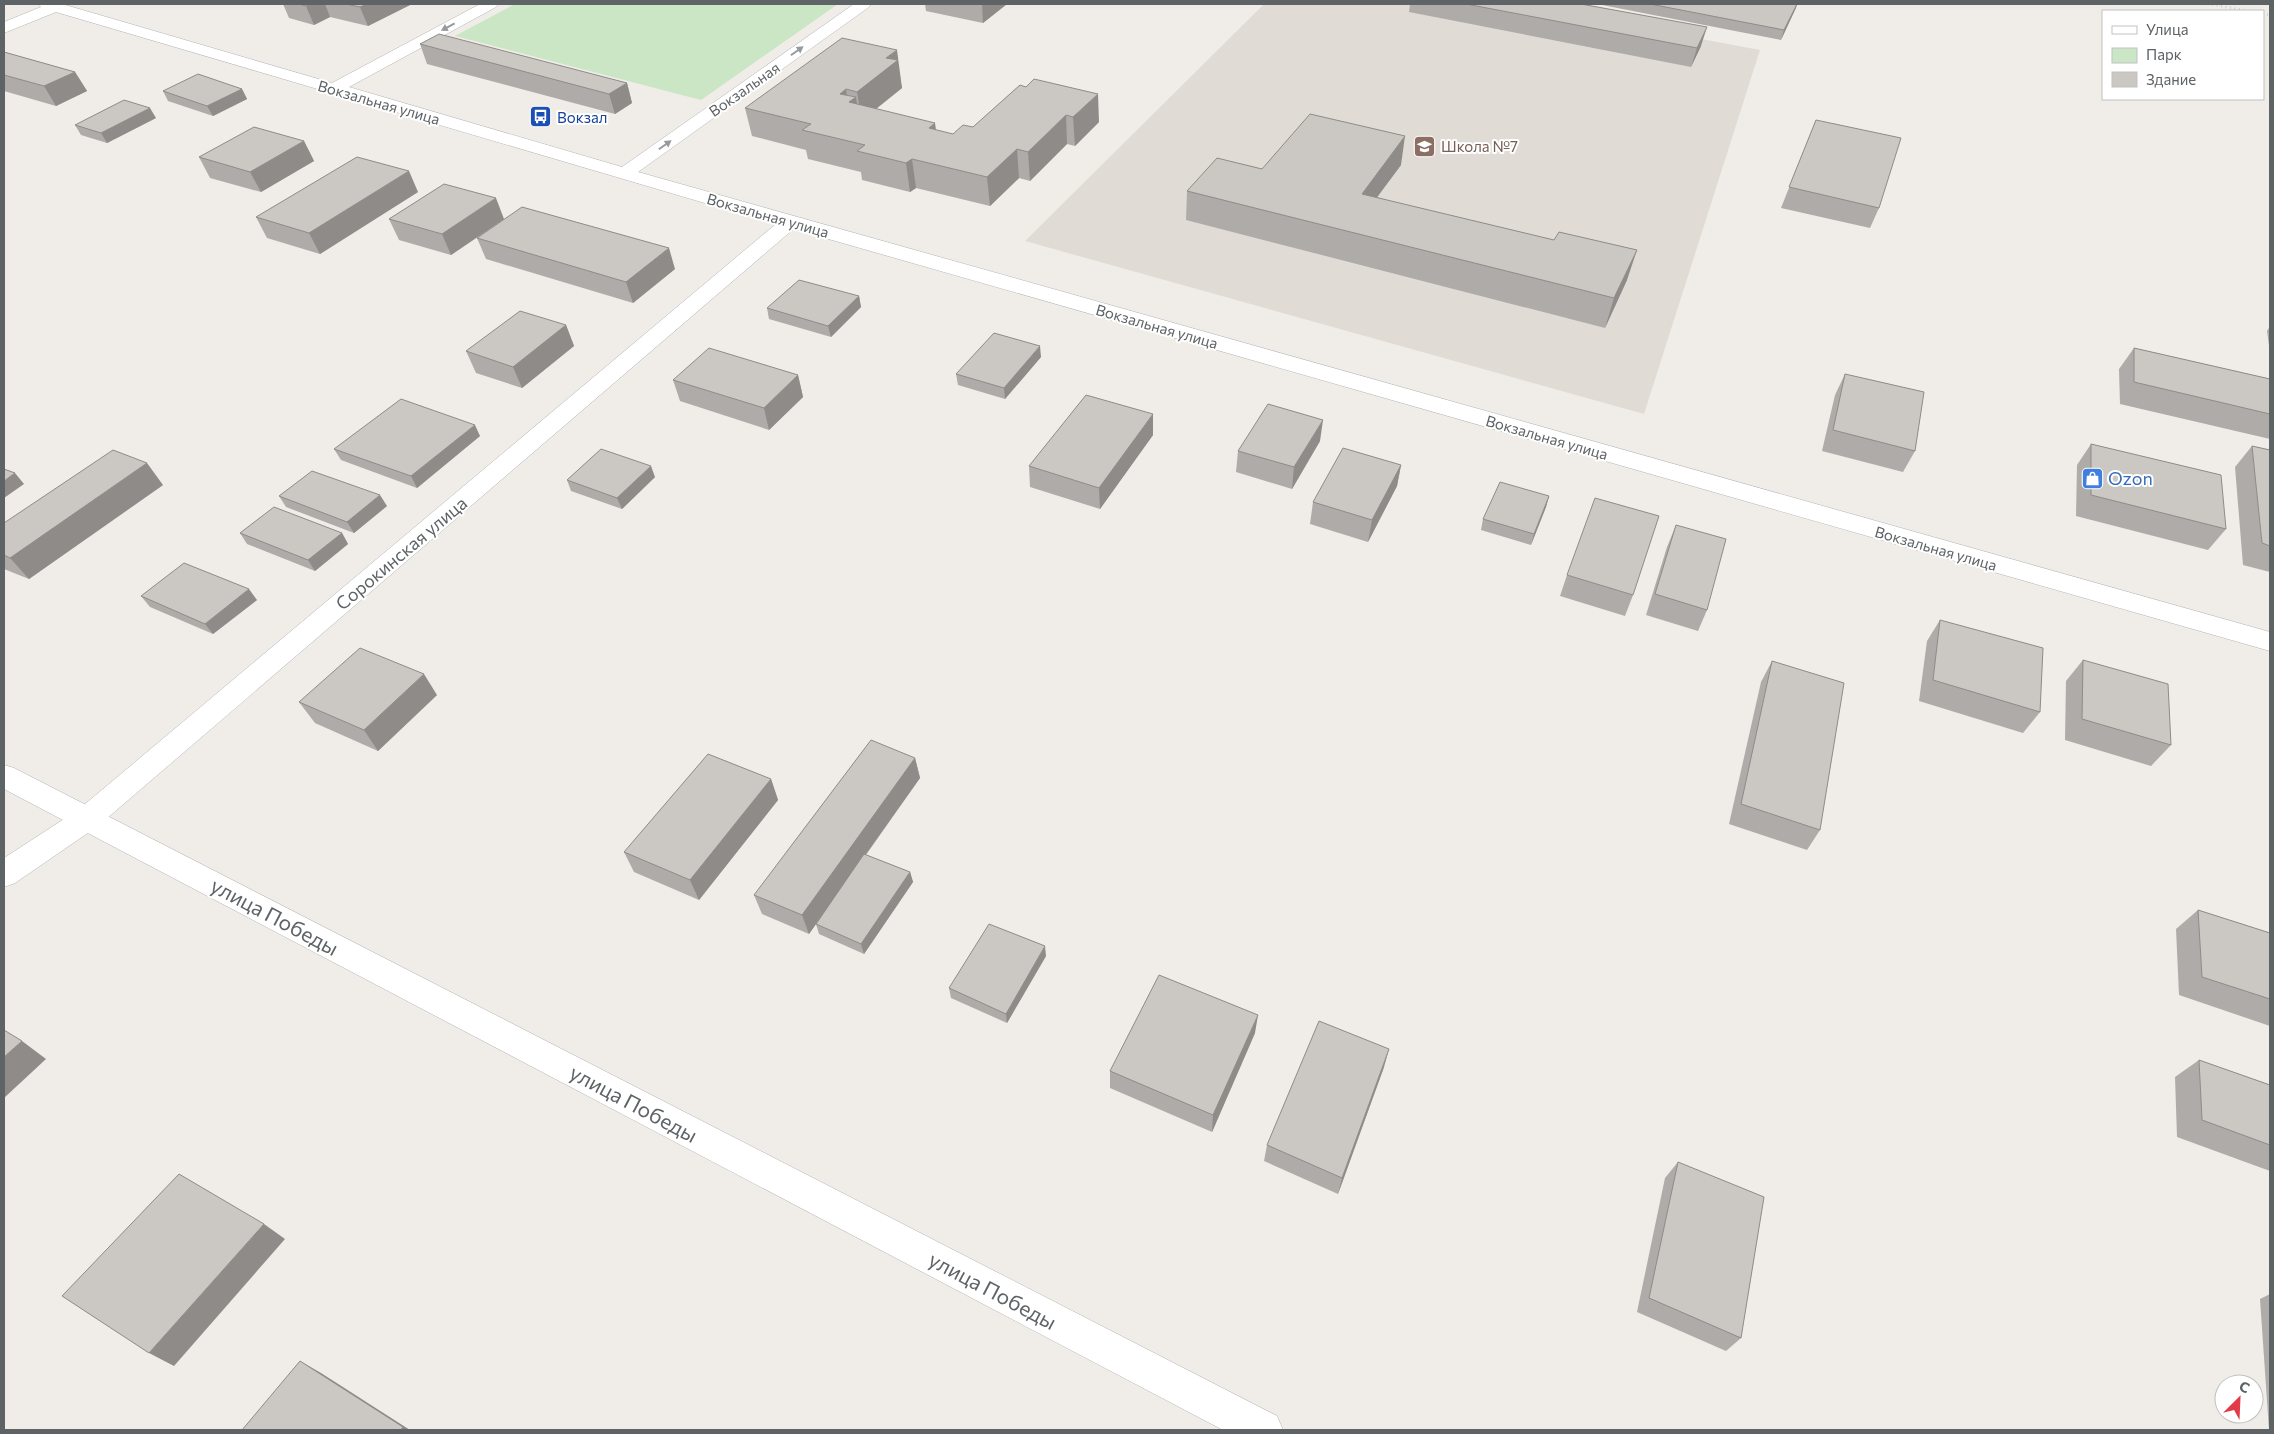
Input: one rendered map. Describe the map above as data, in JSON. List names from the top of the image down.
{
  "streets": {
    "street": [
      "Вокзальная",
      "Вокзальная улица",
      "Сорокинская улица",
      "улица Победы"
    ]
  },
  "crossings": [
    ["Вокзальная", "Вокзальная улица"],
    ["Вокзальная улица", "Сорокинская улица"],
    ["Сорокинская улица", "улица Победы"]
  ],
  "one_way": ["Вокзальная"],
  "places": {
    "bus stop": ["Вокзал"],
    "school or university": ["Школа №7"],
    "shop": ["Ozon"]
  },
  "legend": ["Улица", "Парк", "Здание"],
  "north": "top right"
}
